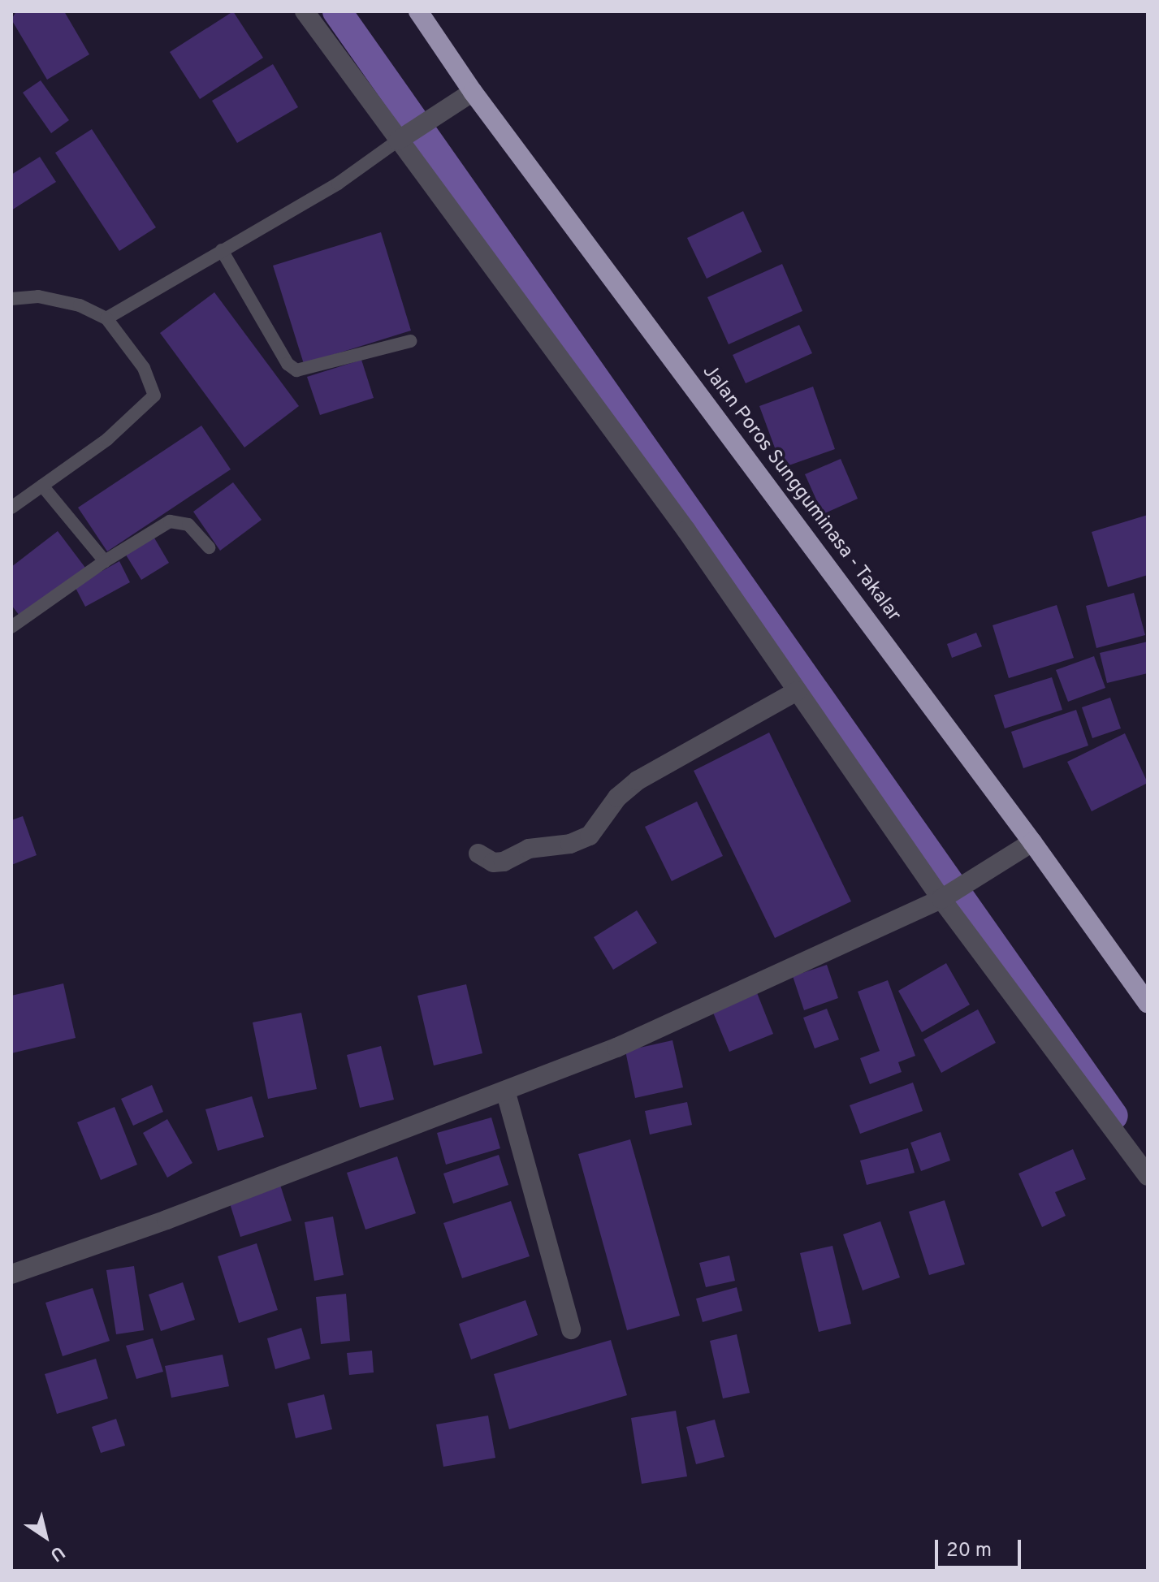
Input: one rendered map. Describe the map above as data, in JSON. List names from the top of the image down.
{
  "streets": {
    "highway": ["Jalan Poros Sungguminasa - Takalar"]
  },
  "scale_bar": "20 m",
  "north": "bottom right"
}
